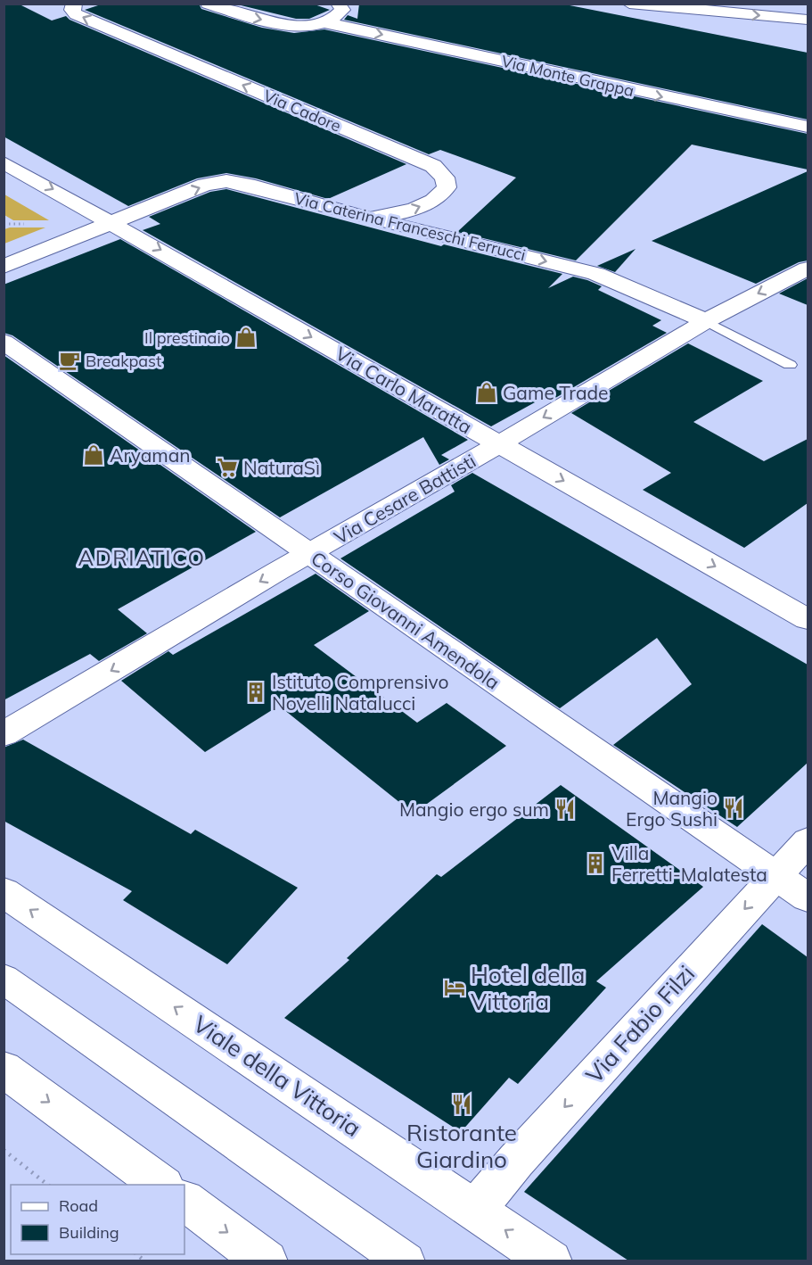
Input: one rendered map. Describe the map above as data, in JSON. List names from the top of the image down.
{
  "streets": {
    "street": [
      "Via Monte Grappa",
      "Via Cadore",
      "Via Caterina Franceschi Ferrucci",
      "Via Carlo Maratta",
      "Via Cesare Battisti",
      "Corso Giovanni Amendola",
      "Via Fabio Filzi",
      "Viale della Vittoria"
    ]
  },
  "crossings": [
    ["Via Cadore", "Via Caterina Franceschi Ferrucci"],
    ["Via Caterina Franceschi Ferrucci", "Via Carlo Maratta"],
    ["Via Caterina Franceschi Ferrucci", "Via Cesare Battisti"],
    ["Via Carlo Maratta", "Via Cesare Battisti"],
    ["Via Cesare Battisti", "Corso Giovanni Amendola"],
    ["Corso Giovanni Amendola", "Via Fabio Filzi"],
    ["Via Fabio Filzi", "Viale della Vittoria"]
  ],
  "one_way": [
    "Via Caterina Franceschi Ferrucci",
    "Via Carlo Maratta",
    "Via Cesare Battisti",
    "Via Fabio Filzi"
  ],
  "districts": ["ADRIATICO"],
  "places": {
    "shop": ["Il prestinaio", "Game Trade", "Aryaman"],
    "cafe": ["Breakpast"],
    "supermarket": ["NaturaSì"],
    "building": ["Istituto Comprensivo Novelli Natalucci", "Villa Ferretti-Malatesta"],
    "restaurant": ["Mangio Ergo Sushi", "Mangio ergo sum", "Ristorante Giardino"],
    "hotel": ["Hotel della Vittoria"]
  },
  "legend": ["Road", "Building"]
}
